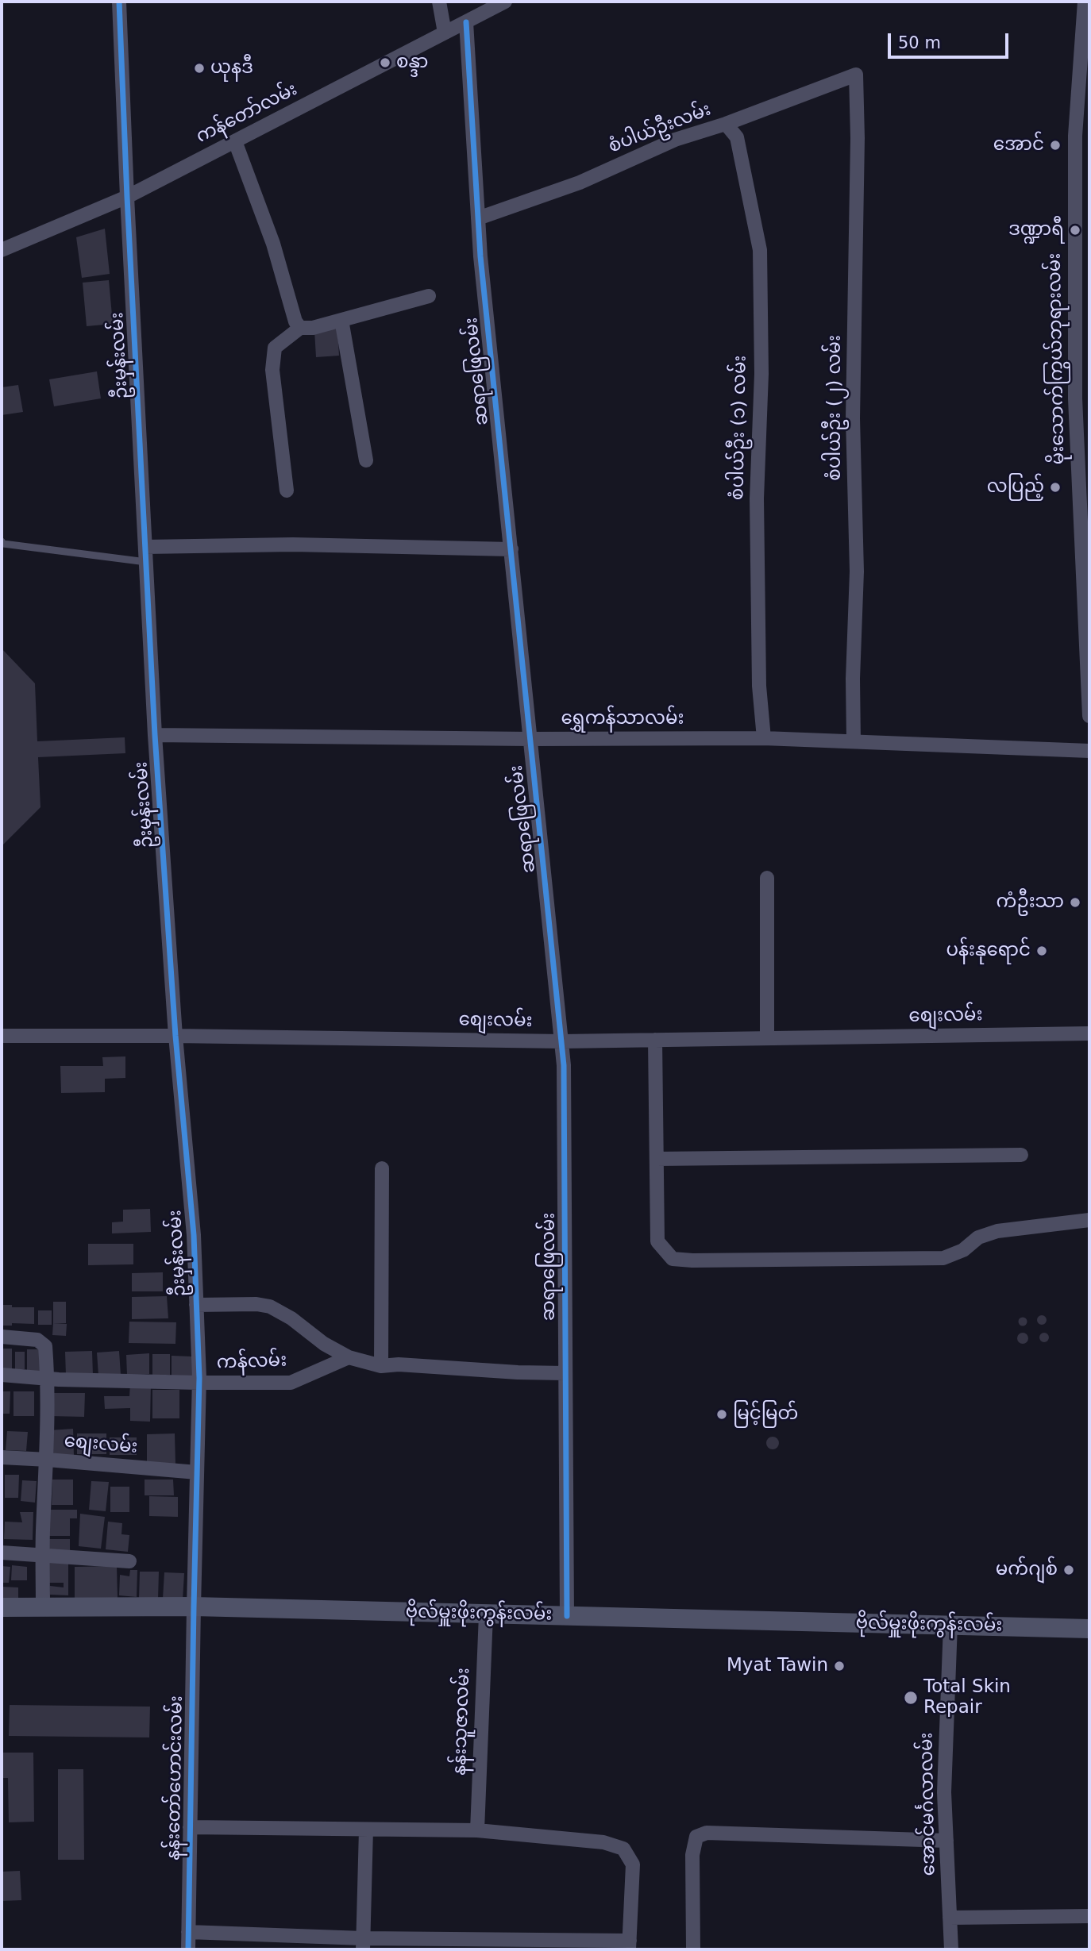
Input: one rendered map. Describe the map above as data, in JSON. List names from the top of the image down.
{
  "streets": {
    "street": [
      "ကန်တော်လမ်း",
      "စံပါယ်ဦးလမ်း",
      "ဦးမှန်းလမ်း",
      "မိုးသောက်ကြွယ်ဘုရားလမ်း",
      "ဆရာဖြေလမ်း",
      "စံပါယ်ဦး (၂) လမ်း",
      "စံပါယ်ဦး (၁) လမ်း",
      "‌ရွှေကန်သာလမ်း",
      "စျေးလမ်း",
      "ကန်လမ်း",
      "ဗိုလ်မှူးဖိုးကွန်းလမ်း",
      "နန်းသူဇာလမ်း",
      "နန်းတော်ဟောင်းလမ်း",
      "အောင်မင်္ဂလာလမ်း"
    ]
  },
  "crossings": [
    ["ကန်တော်လမ်း", "ဦးမှန်းလမ်း"],
    ["ကန်တော်လမ်း", "ဆရာဖြေလမ်း"],
    ["စံပါယ်ဦးလမ်း", "ဆရာဖြေလမ်း"],
    ["စံပါယ်ဦးလမ်း", "စံပါယ်ဦး (၂) လမ်း"],
    ["စံပါယ်ဦးလမ်း", "စံပါယ်ဦး (၁) လမ်း"],
    ["ဦးမှန်းလမ်း", "‌ရွှေကန်သာလမ်း"],
    ["ဦးမှန်းလမ်း", "စျေးလမ်း"],
    ["ဦးမှန်းလမ်း", "ကန်လမ်း"],
    ["ဦးမှန်းလမ်း", "ဗိုလ်မှူးဖိုးကွန်းလမ်း"],
    ["ဦးမှန်းလမ်း", "နန်းတော်ဟောင်းလမ်း"],
    ["ဆရာဖြေလမ်း", "‌ရွှေကန်သာလမ်း"],
    ["ဆရာဖြေလမ်း", "စျေးလမ်း"],
    ["ဆရာဖြေလမ်း", "ဗိုလ်မှူးဖိုးကွန်းလမ်း"],
    ["စံပါယ်ဦး (၂) လမ်း", "‌ရွှေကန်သာလမ်း"],
    ["စံပါယ်ဦး (၁) လမ်း", "‌ရွှေကန်သာလမ်း"],
    ["ဗိုလ်မှူးဖိုးကွန်းလမ်း", "နန်းသူဇာလမ်း"],
    ["ဗိုလ်မှူးဖိုးကွန်းလမ်း", "နန်းတော်ဟောင်းလမ်း"],
    ["ဗိုလ်မှူးဖိုးကွန်းလမ်း", "အောင်မင်္ဂလာလမ်း"]
  ],
  "places": [
    "စန္ဒာ",
    "ယုနဒီ",
    "အောင်",
    "ဒဏ္ဍာရီ",
    "လပြည့်",
    "ကံဦးသာ",
    "ပန်းနုရောင်",
    "မြင့်မြတ်",
    "မက်ဂျစ်",
    "Myat Tawin",
    "Total Skin Repair"
  ],
  "scale_bar": "50 m"
}
